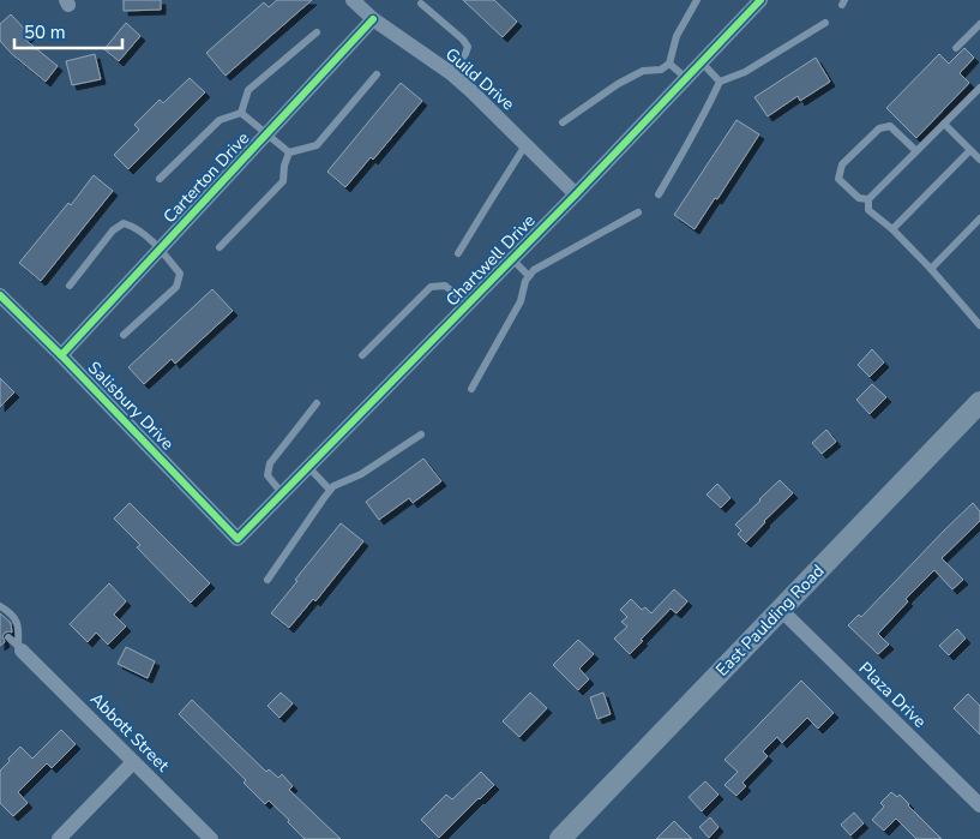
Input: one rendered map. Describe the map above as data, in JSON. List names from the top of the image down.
{
  "streets": {
    "main road": ["East Paulding Road"],
    "street": [
      "Guild Drive",
      "Carterton Drive",
      "Chartwell Drive",
      "Salisbury Drive",
      "Plaza Drive",
      "Abbott Street"
    ]
  },
  "crossings": [
    ["Guild Drive", "Carterton Drive"],
    ["Guild Drive", "Chartwell Drive"],
    ["Carterton Drive", "Salisbury Drive"],
    ["Chartwell Drive", "Salisbury Drive"],
    ["East Paulding Road", "Plaza Drive"]
  ],
  "scale_bar": "50 m"
}
